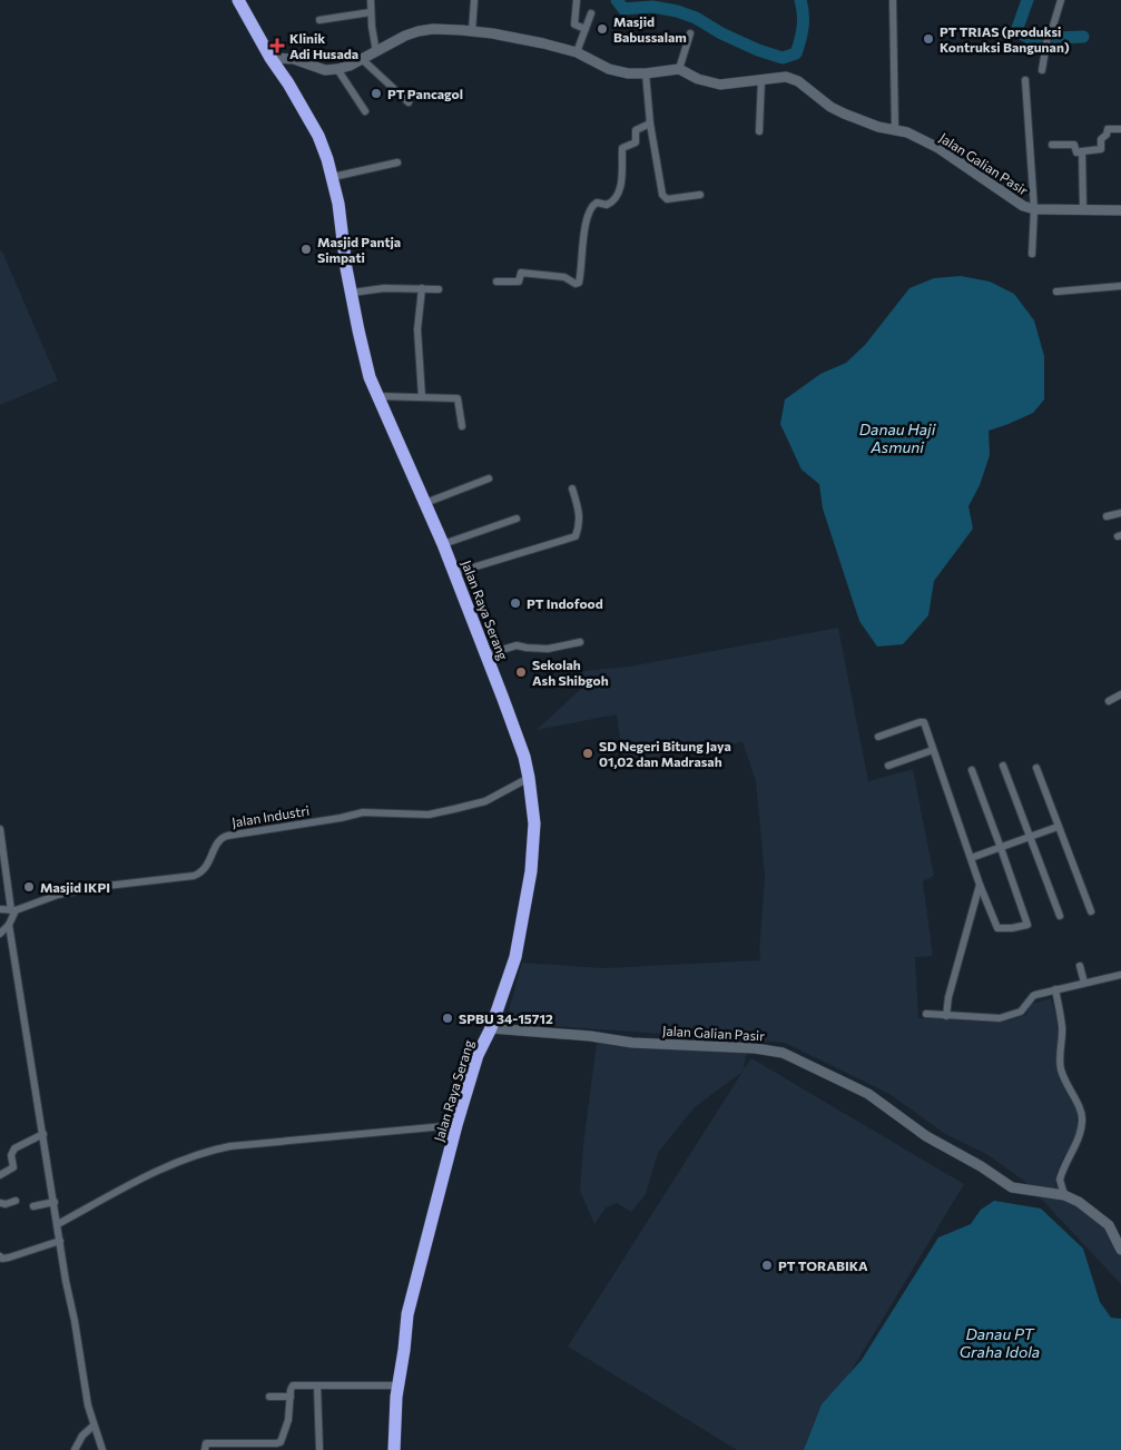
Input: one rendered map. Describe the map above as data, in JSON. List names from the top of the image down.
{
  "streets": {
    "highway": ["Jalan Raya Serang"],
    "street": ["Jalan Galian Pasir", "Jalan Industri"]
  },
  "crossings": [
    ["Jalan Galian Pasir", "Jalan Raya Serang"],
    ["Jalan Raya Serang", "Jalan Industri"]
  ],
  "water": ["Danau Haji Asmuni", "Danau PT Graha Idola"],
  "places": {
    "other": [
      "Masjid Babussalam",
      "PT TRIAS (produksi Kontruksi Bangunan)",
      "PT Pancagol",
      "Masjid Pantja Simpati",
      "PT Indofood",
      "Sekolah Ash Shibgoh",
      "SD Negeri Bitung Jaya 01,02 dan Madrasah",
      "Masjid IKPI",
      "SPBU 34-15712",
      "PT TORABIKA"
    ],
    "health": ["Klinik Adi Husada"]
  }
}
